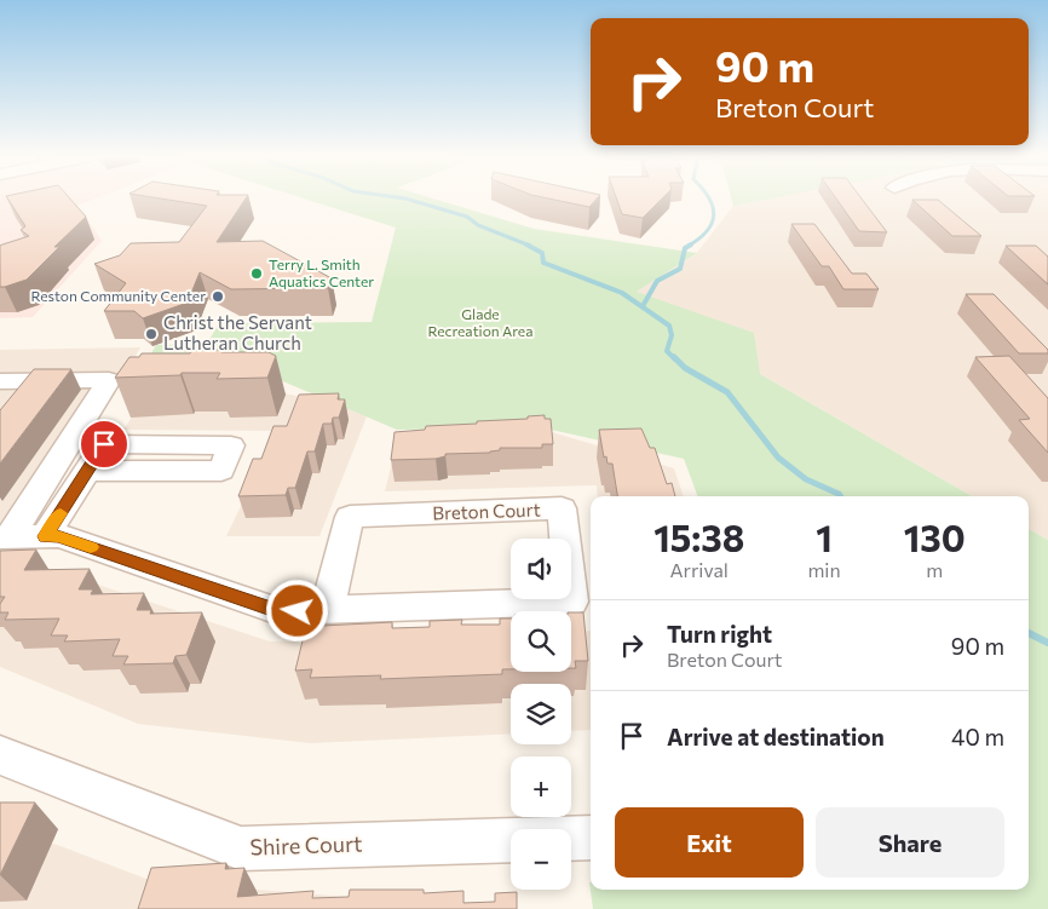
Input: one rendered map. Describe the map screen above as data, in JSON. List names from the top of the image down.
{
  "streets": {
    "street": ["Breton Court", "Shire Court"]
  },
  "parks": ["Glade Recreation Area"],
  "places": ["Terry L. Smith Aquatics Center", "Reston Community Center", "Christ the Servant Lutheran Church"],
  "page": {
    "turn": ["90 m", "Breton Court"],
    "eta": [
      "15:38",
      "Arrival",
      "1",
      "min",
      "130",
      "m"
    ],
    "map_buttons": ["+", "−"],
    "list": [
      {
        "name": "Turn right",
        "note": "Breton Court",
        "value": "90 m"
      },
      {
        "name": "Arrive at destination",
        "value": "40 m"
      }
    ],
    "buttons": ["Exit", "Share"]
  }
}
